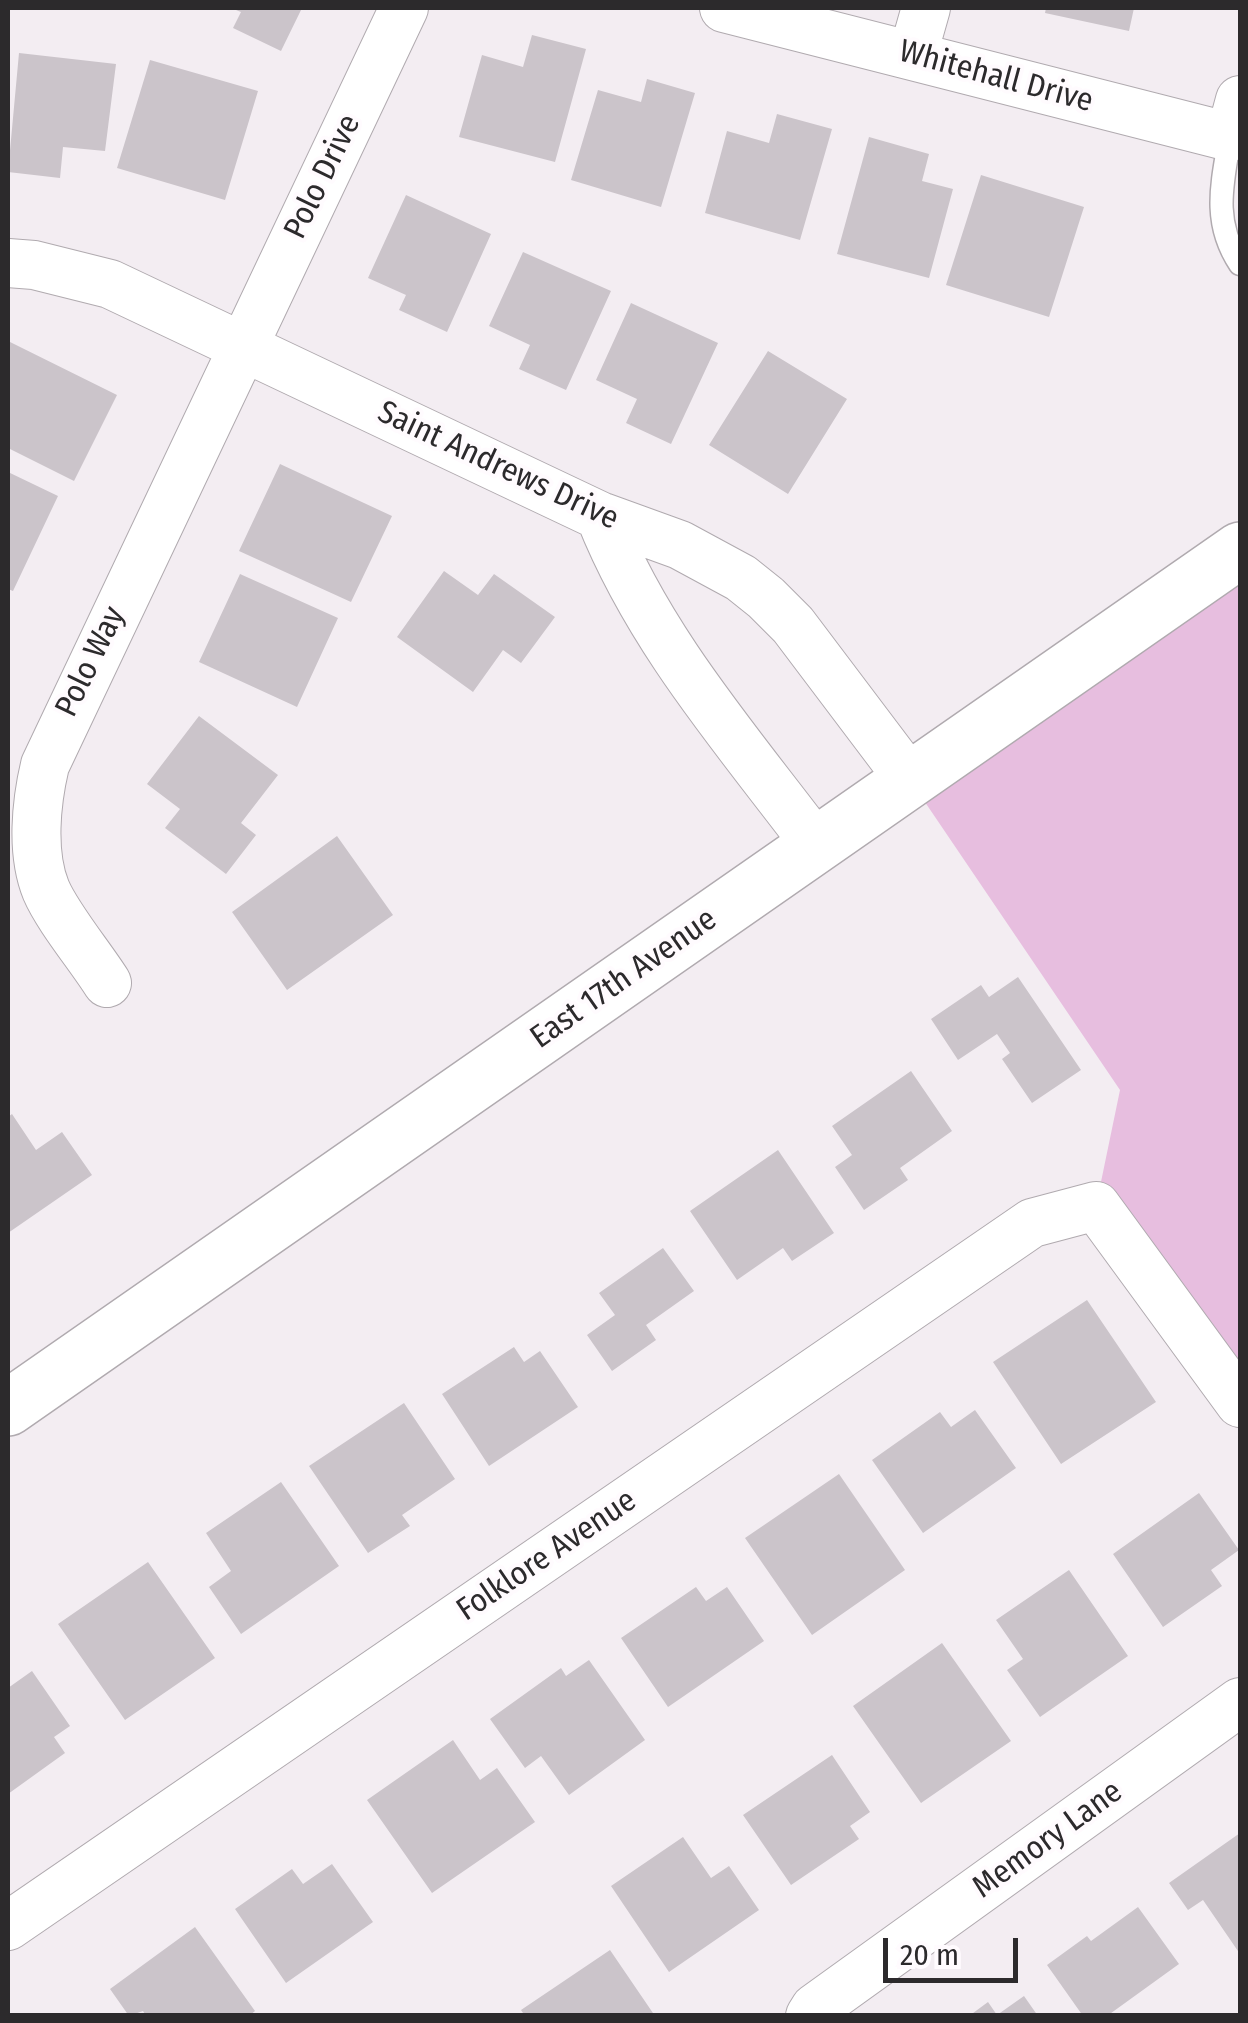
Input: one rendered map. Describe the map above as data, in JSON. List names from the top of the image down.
{
  "streets": {
    "main road": ["East 17th Avenue"],
    "street": [
      "Whitehall Drive",
      "Polo Drive",
      "Saint Andrews Drive",
      "Polo Way",
      "Folklore Avenue",
      "Memory Lane"
    ]
  },
  "crossings": [
    ["Polo Drive", "Saint Andrews Drive"],
    ["Polo Drive", "Polo Way"],
    ["Saint Andrews Drive", "Polo Way"],
    ["Saint Andrews Drive", "East 17th Avenue"]
  ],
  "scale_bar": "20 m"
}
